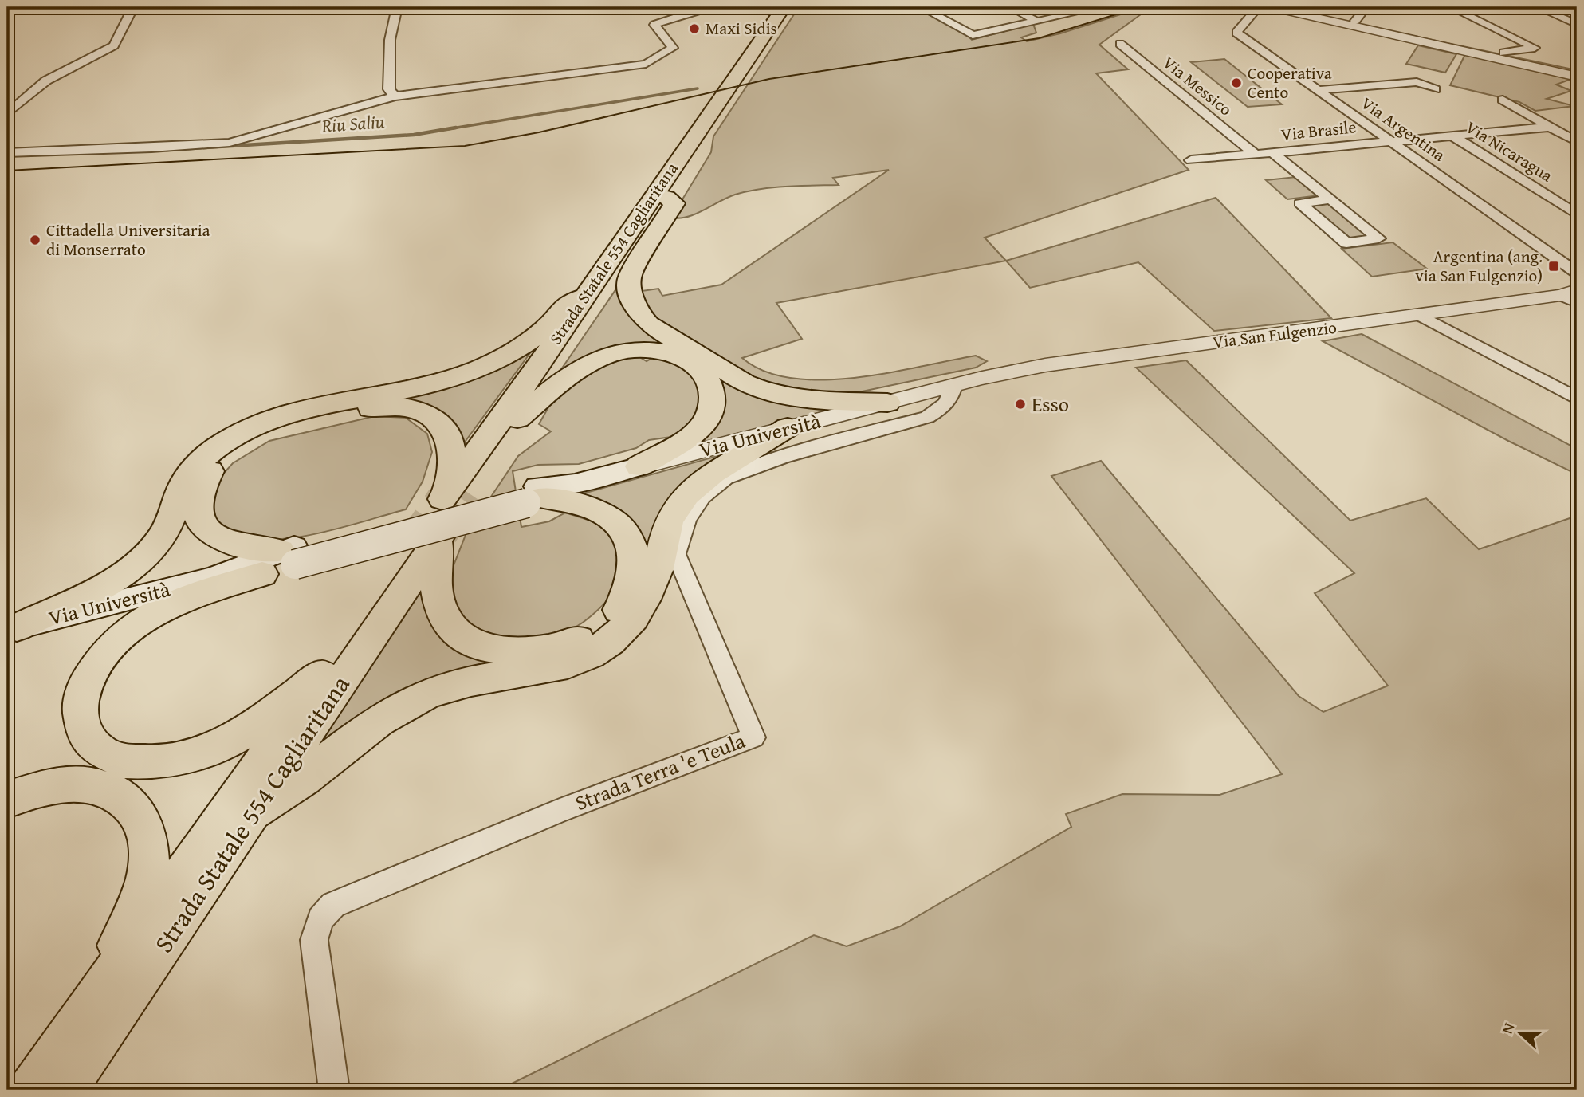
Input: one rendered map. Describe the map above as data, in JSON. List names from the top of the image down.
{
  "streets": {
    "highway": ["Strada Statale 554 Cagliaritana"],
    "main road": ["Via Università"],
    "street": [
      "Via Messico",
      "Via Argentina",
      "Via Brasile",
      "Via Nicaragua",
      "Via San Fulgenzio",
      "Strada Terra 'e Teula"
    ]
  },
  "crossings": [
    ["Via Messico", "Via Brasile"],
    ["Via Argentina", "Via Brasile"],
    ["Via Brasile", "Via Nicaragua"],
    ["Via San Fulgenzio", "Via Università"],
    ["Via San Fulgenzio", "Strada Terra 'e Teula"],
    ["Via Università", "Strada Terra 'e Teula"]
  ],
  "water": ["Riu Saliu"],
  "places": {
    "other": [
      "Maxi Sidis",
      "Cooperativa Cento",
      "Cittadella Universitaria di Monserrato",
      "Esso"
    ],
    "transit": ["Argentina (ang. via San Fulgenzio)"]
  },
  "north": "left"
}
